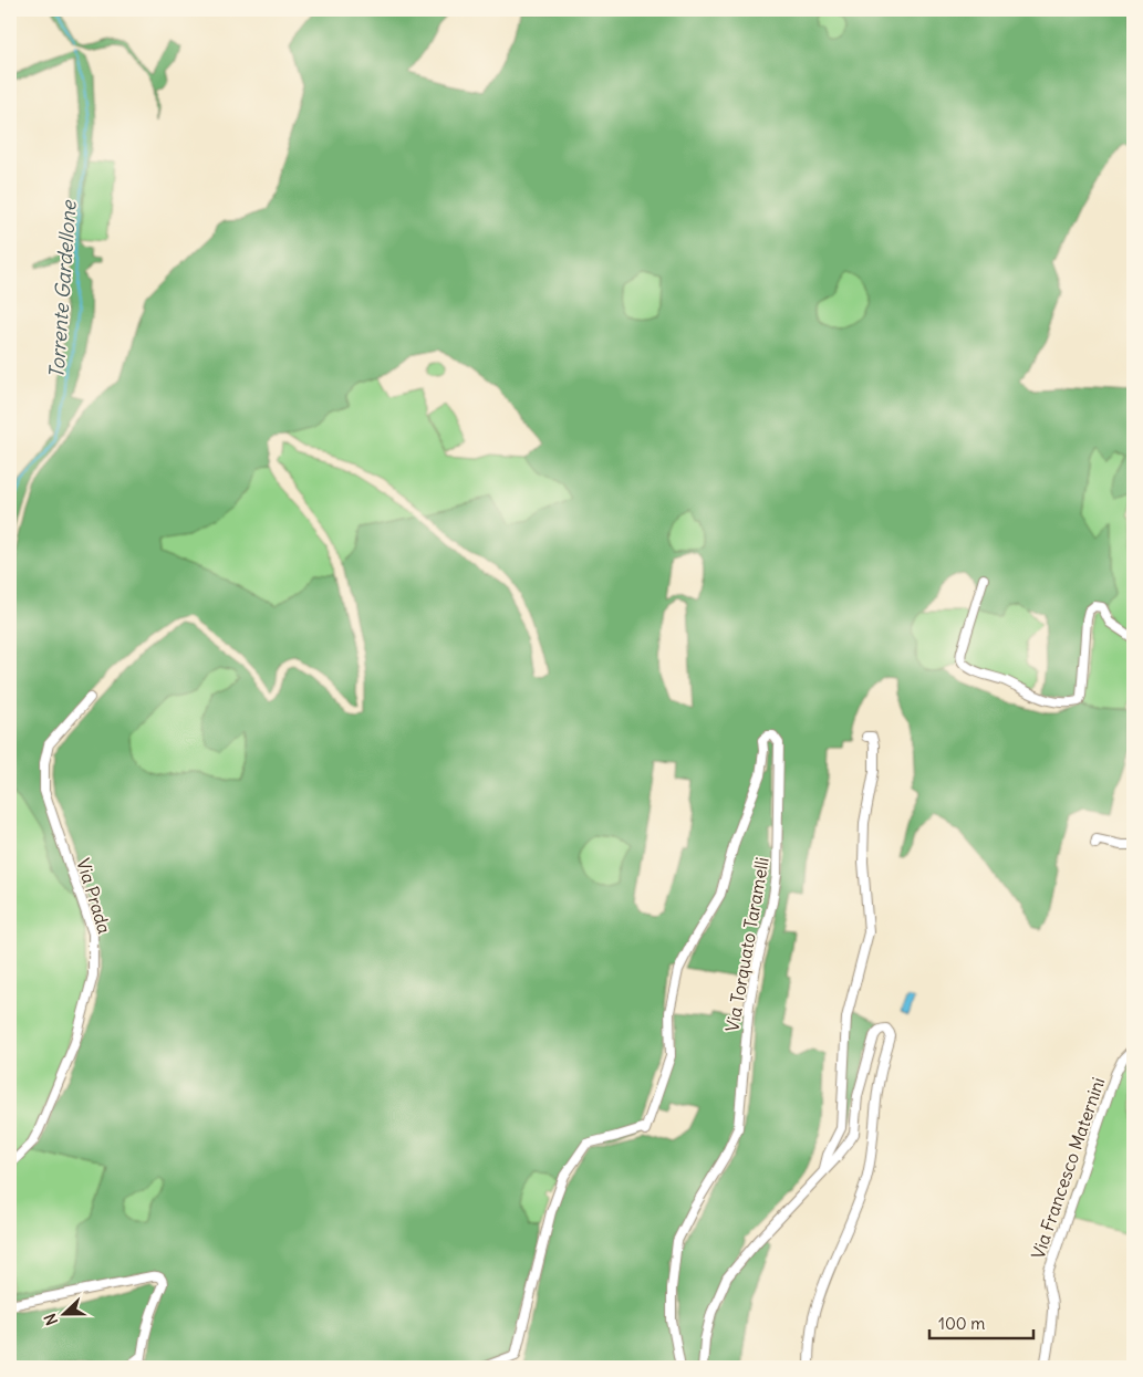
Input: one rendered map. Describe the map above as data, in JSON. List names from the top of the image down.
{
  "streets": {
    "street": ["Via Prada", "Via Torquato Taramelli", "Via Francesco Maternini"]
  },
  "water": ["Torrente Gardellone"],
  "scale_bar": "100 m",
  "north": "left"
}
